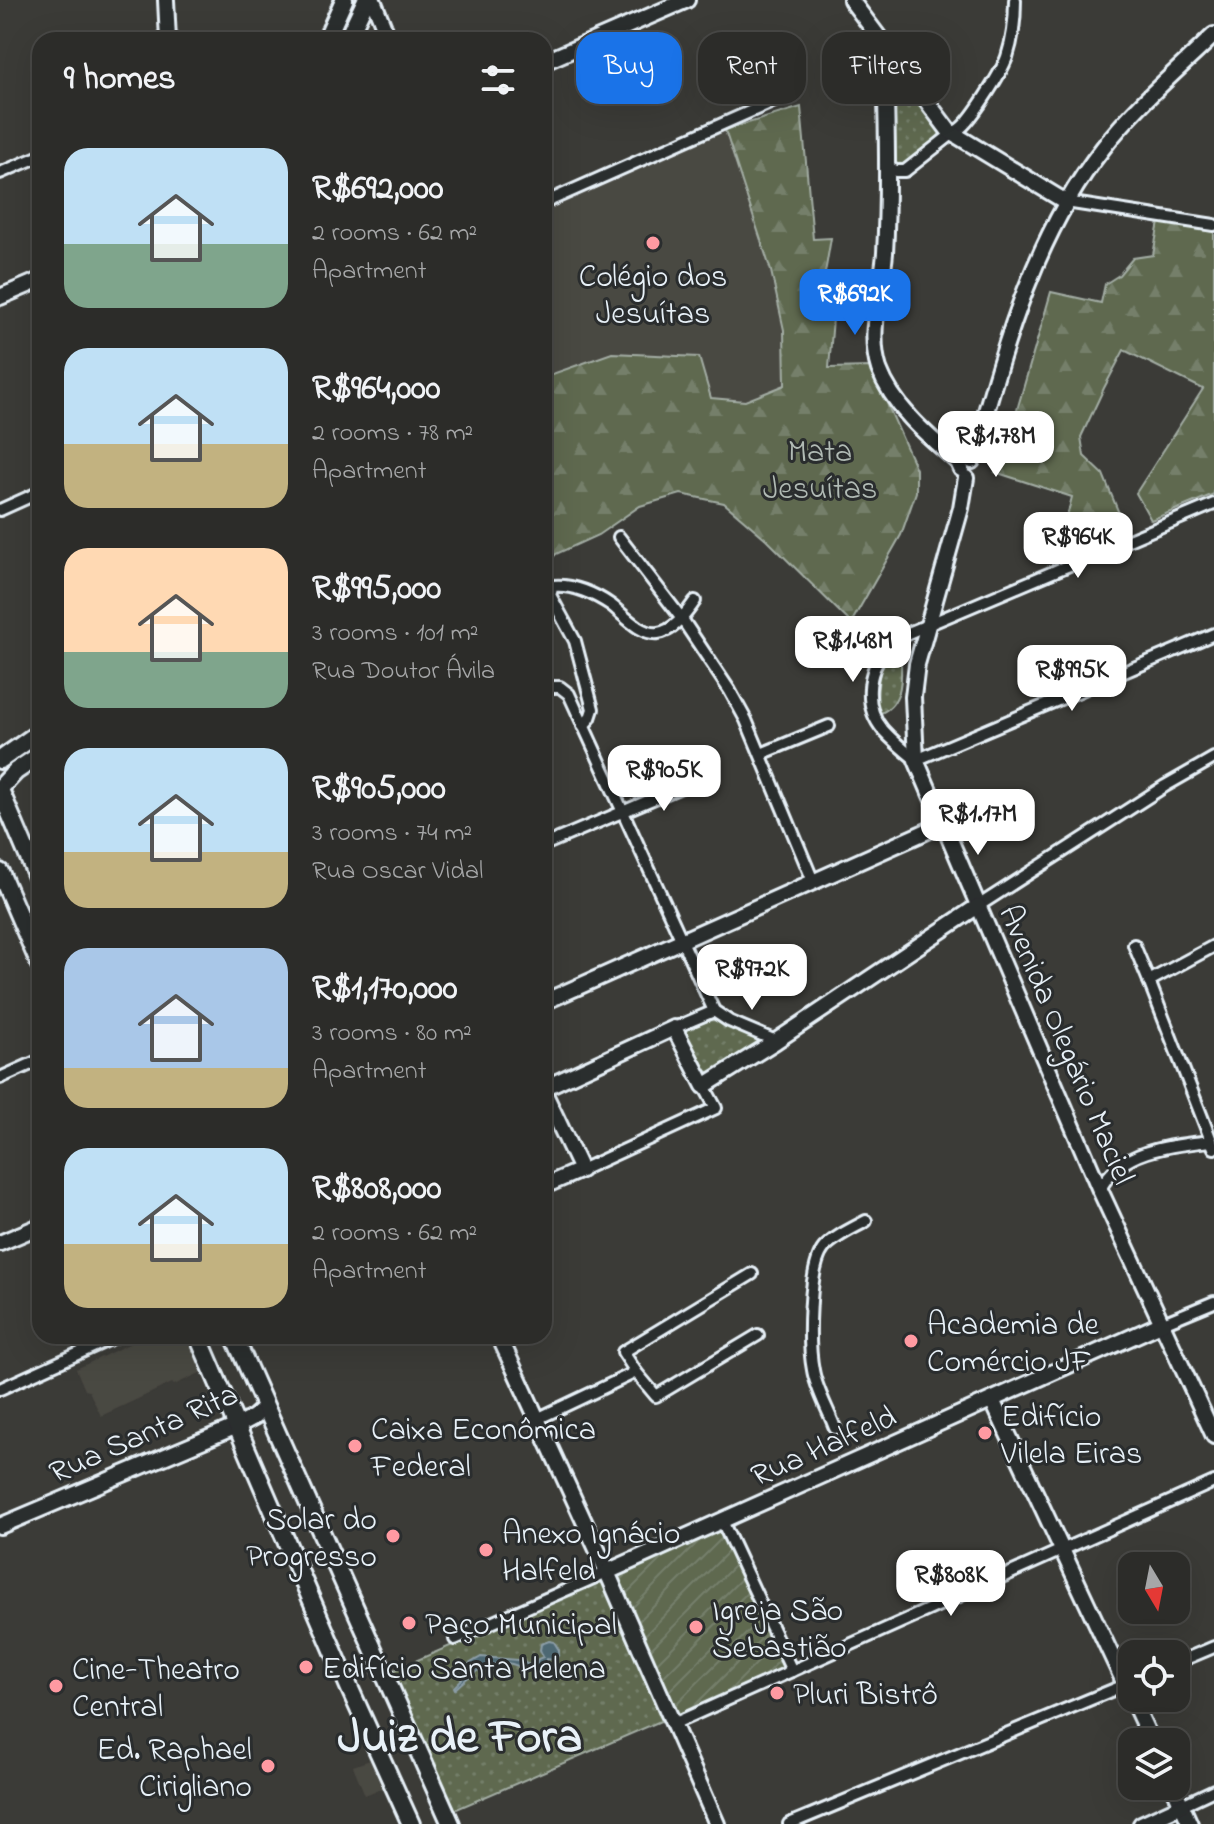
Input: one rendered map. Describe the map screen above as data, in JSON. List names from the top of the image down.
{
  "streets": {
    "street": ["Avenida Olegário Maciel", "Rua Santa Rita", "Rua Halfeld"]
  },
  "crossings": [
    ["Avenida Olegário Maciel", "Rua Halfeld"]
  ],
  "districts": ["Juiz de Fora"],
  "parks": ["Mata Jesuítas"],
  "places": [
    "Colégio dos Jesuítas",
    "Academia de Comércio JF",
    "Edifício Vilela Eiras",
    "Caixa Econômica Federal",
    "Solar do Progresso",
    "Anexo Ignácio Halfeld",
    "Paço Municipal",
    "Igreja São Sebastião",
    "Edifício Santa Helena",
    "Cine-Theatro Central",
    "Pluri Bistrô",
    "Ed. Raphael Cirigliano"
  ],
  "north": "bottom",
  "page": {
    "chip": ["Buy", "Rent", "Filters"],
    "heading": "9 homes",
    "list": [
      {
        "name": "R$692,000",
        "note": "2 rooms · 62 m² · Apartment"
      },
      {
        "name": "R$964,000",
        "note": "2 rooms · 78 m² · Apartment"
      },
      {
        "name": "R$995,000",
        "note": "3 rooms · 101 m² · Rua Doutor Ávila"
      },
      {
        "name": "R$905,000",
        "note": "3 rooms · 74 m² · Rua Oscar Vidal"
      },
      {
        "name": "R$1,170,000",
        "note": "3 rooms · 80 m² · Apartment"
      },
      {
        "name": "R$808,000",
        "note": "2 rooms · 62 m² · Apartment"
      }
    ],
    "price": [
      "R$692K",
      "R$1.78M",
      "R$964K",
      "R$1.48M",
      "R$995K",
      "R$905K",
      "R$1.17M",
      "R$972K",
      "R$808K"
    ]
  }
}
